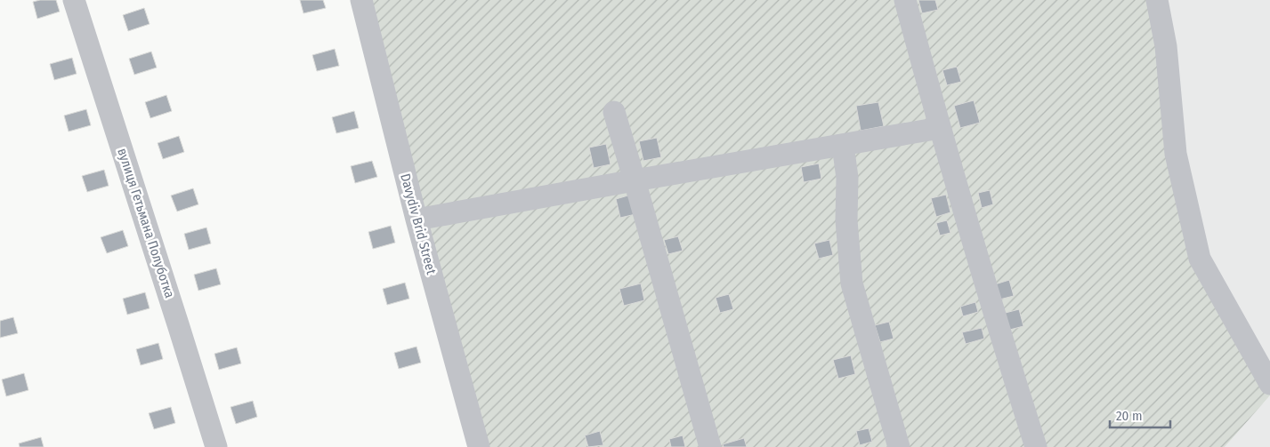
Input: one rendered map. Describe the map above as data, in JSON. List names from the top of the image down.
{
  "streets": {
    "street": ["вулиця Гетьмана Полуботка", "Davydiv Brid Street"]
  },
  "scale_bar": "20 m"
}
